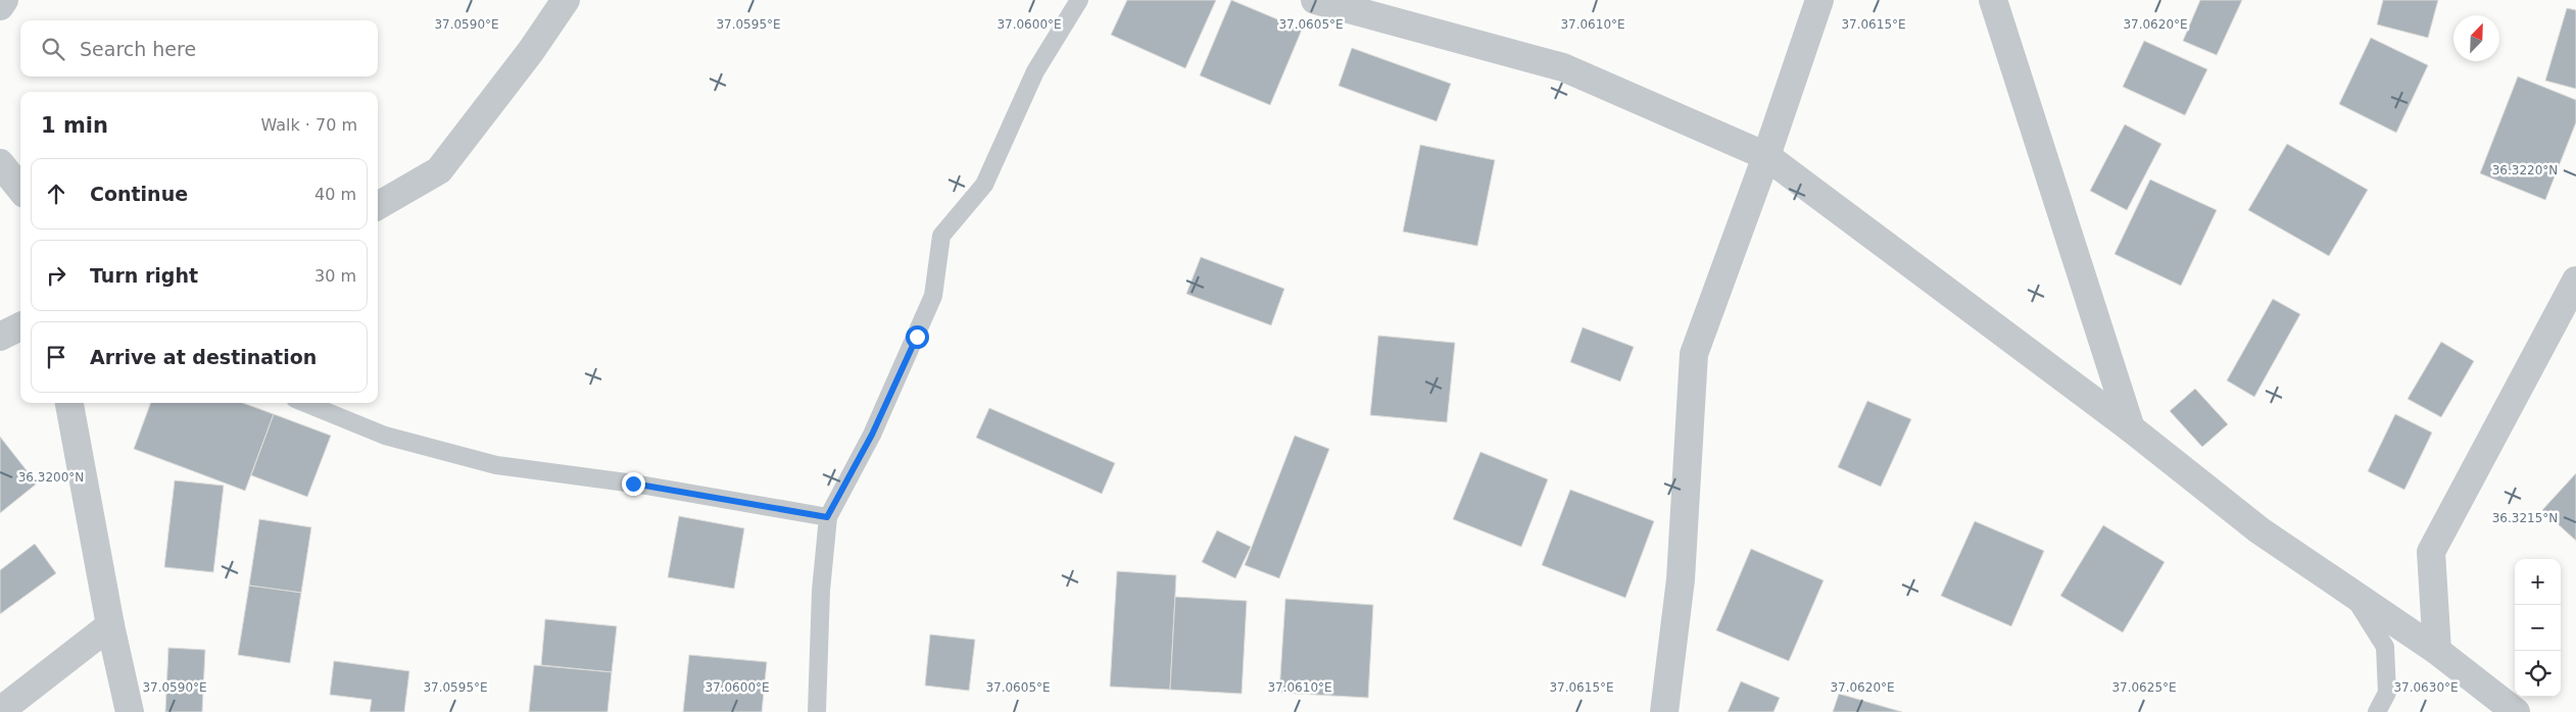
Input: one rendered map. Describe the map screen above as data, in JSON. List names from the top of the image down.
{
  "north": "top right",
  "page": {
    "search": "Search here",
    "heading": ["1 min", "Walk · 70 m"],
    "list": [
      ["Continue", "40 m"],
      ["Turn right", "30 m"],
      "Arrive at destination"
    ],
    "map_buttons": ["+", "−"]
  },
  "coordinates": [
    "37.0590°E",
    "37.0595°E",
    "37.0600°E",
    "37.0605°E",
    "37.0610°E",
    "37.0615°E",
    "37.0620°E",
    "36.3220°N",
    "36.3200°N",
    "36.3215°N",
    "37.0625°E",
    "37.0630°E"
  ]
}
